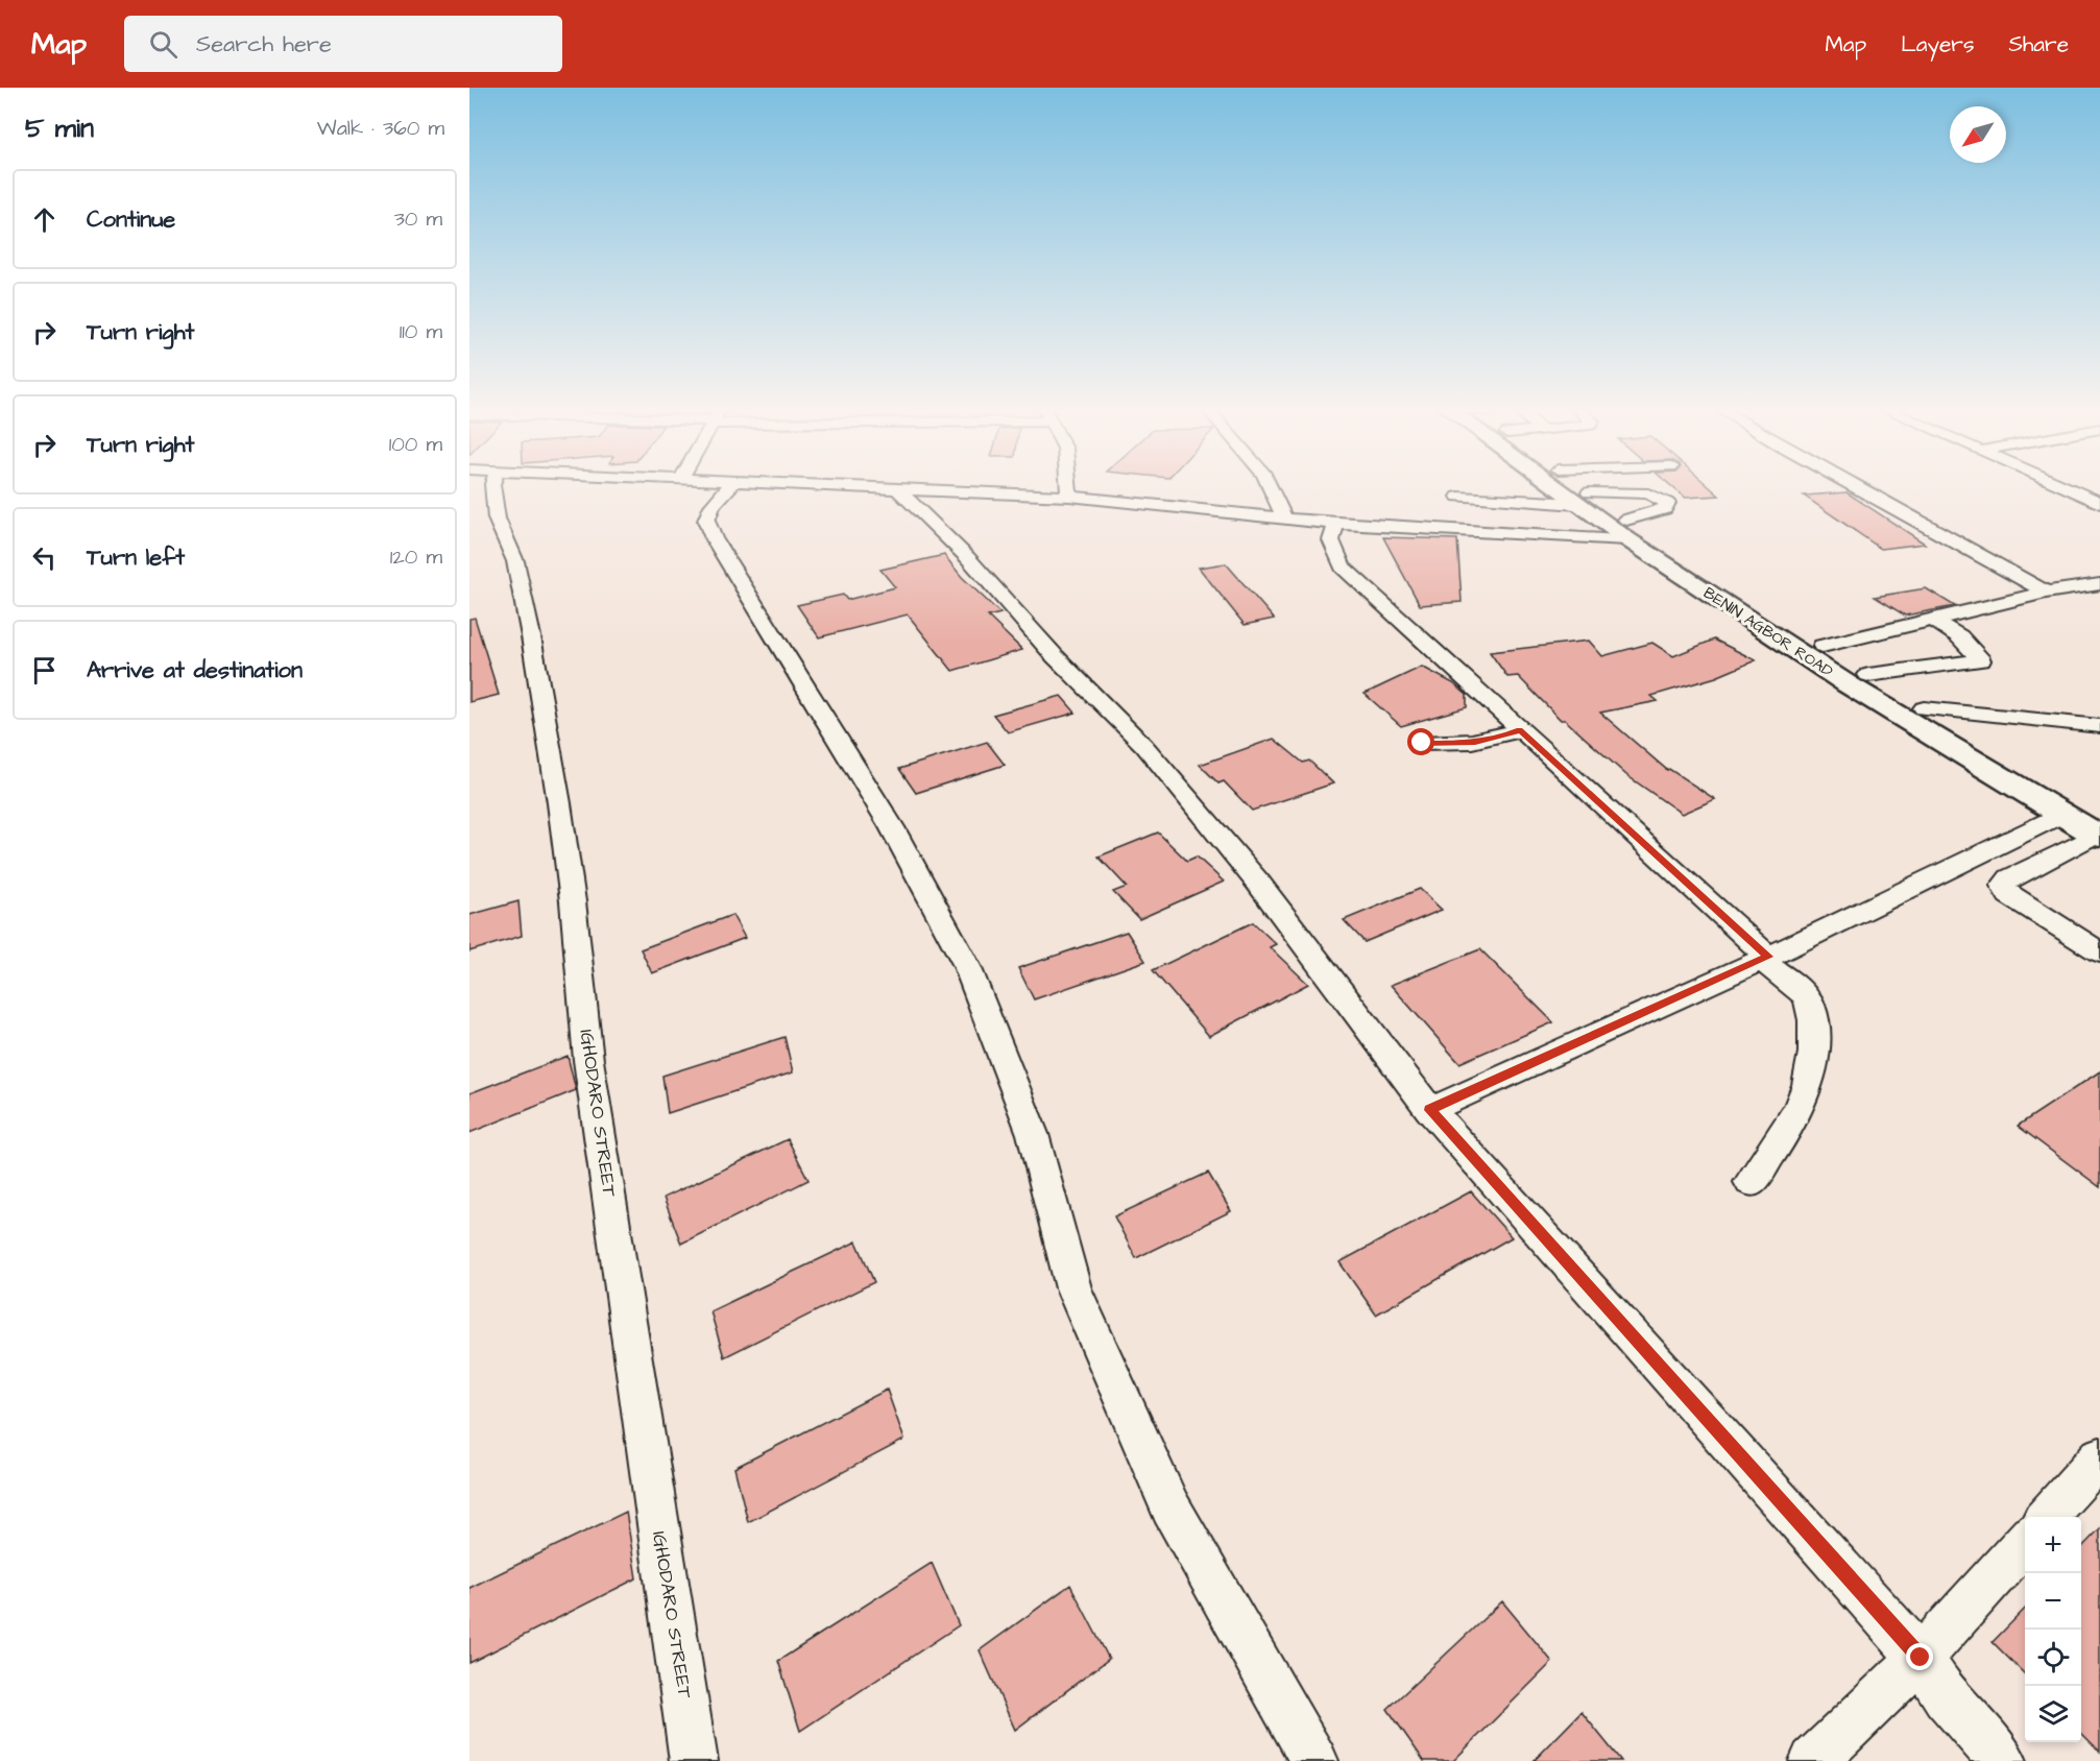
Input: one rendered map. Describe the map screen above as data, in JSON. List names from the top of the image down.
{
  "streets": {
    "highway": ["BENIN AGBOR ROAD"],
    "street": ["IGHODARO STREET"]
  },
  "north": "bottom left",
  "page": {
    "header": "Map",
    "search": "Search here",
    "nav": ["Map", "Layers", "Share"],
    "heading": ["5 min", "Walk · 360 m"],
    "list": [
      ["Continue", "30 m"],
      ["Turn right", "110 m"],
      ["Turn right", "100 m"],
      ["Turn left", "120 m"],
      "Arrive at destination"
    ],
    "map_buttons": ["+", "−"]
  }
}
